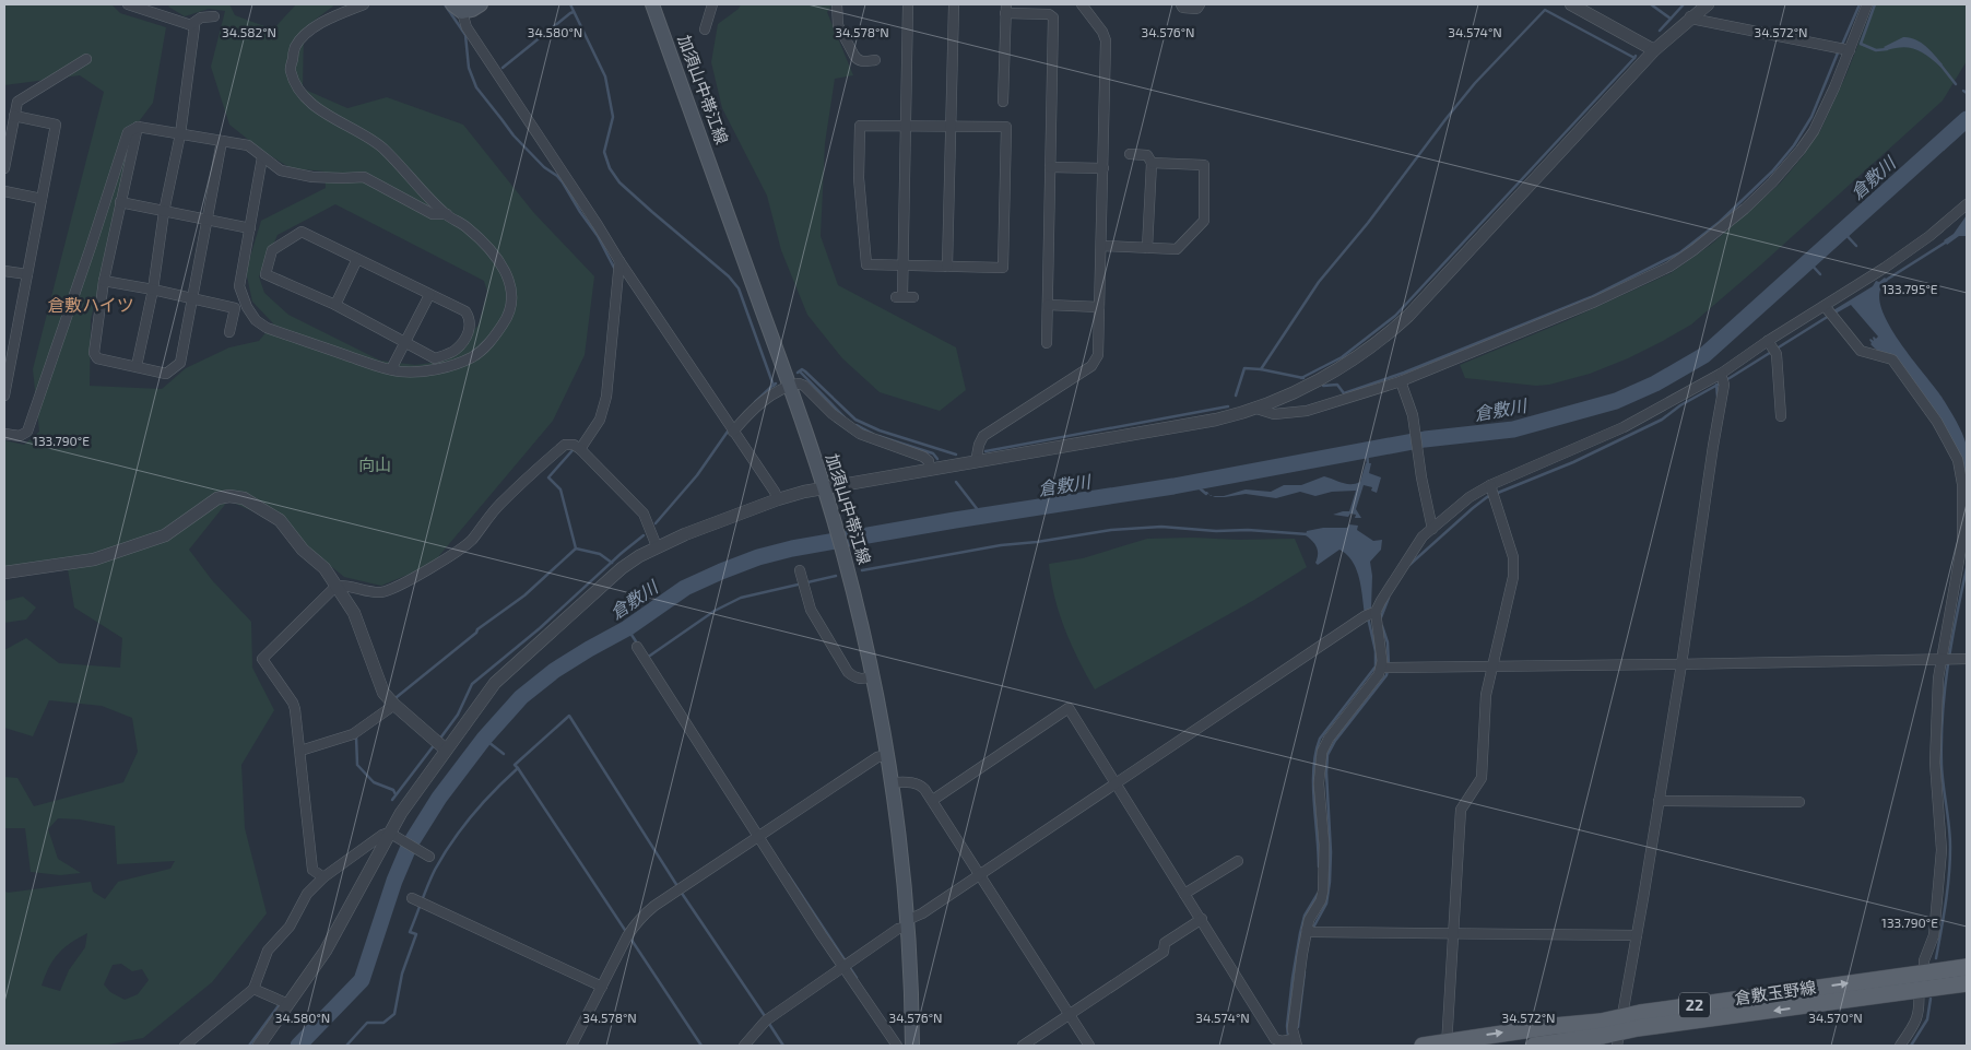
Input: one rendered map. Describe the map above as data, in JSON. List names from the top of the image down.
{
  "streets": {
    "main road": ["加須山中帯江線", "倉敷玉野線", "22"]
  },
  "districts": ["倉敷ハイツ"],
  "water": ["倉敷川"],
  "parks": ["向山"],
  "coordinates": [
    "34.582°N",
    "34.580°N",
    "34.578°N",
    "34.576°N",
    "34.574°N",
    "34.572°N",
    "133.795°E",
    "133.790°E",
    "34.570°N"
  ]
}
